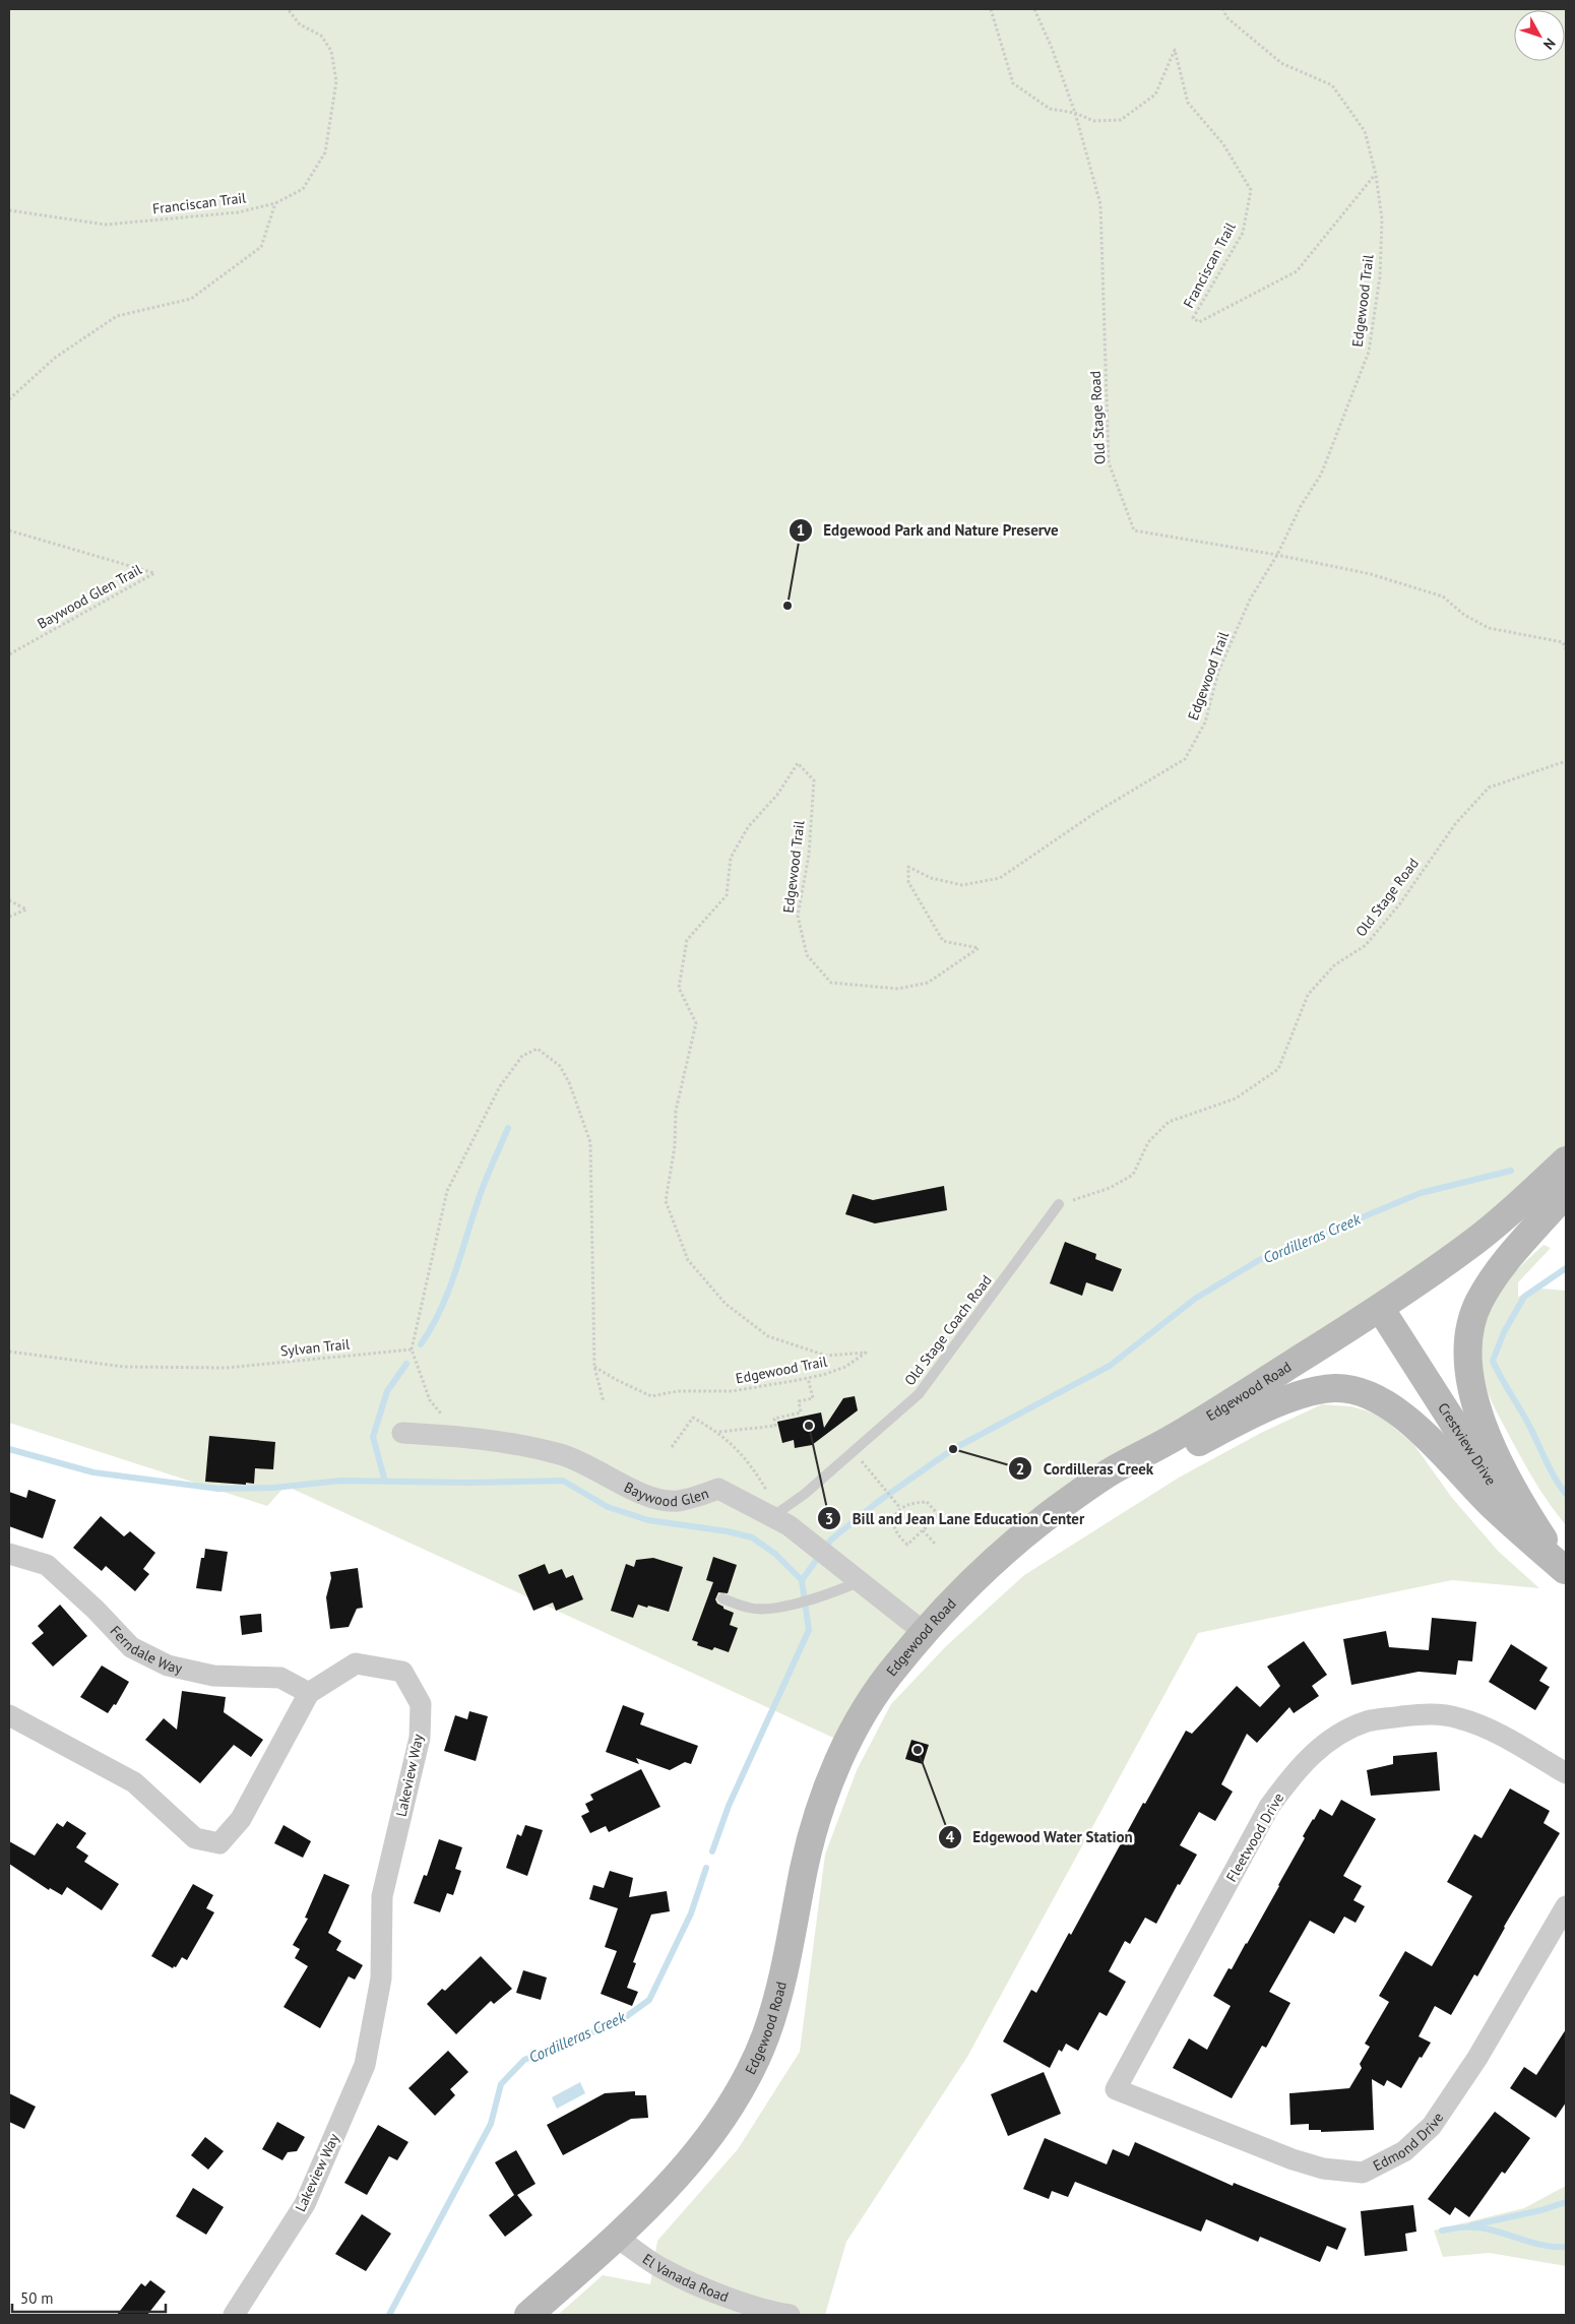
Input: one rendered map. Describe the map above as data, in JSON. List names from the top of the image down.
{
  "streets": {
    "main road": ["Edgewood Road", "Crestview Drive"],
    "street": [
      "Baywood Glen",
      "Ferndale Way",
      "Lakeview Way",
      "Fleetwood Drive",
      "Edmond Drive",
      "El Vanada Road"
    ],
    "lane": ["Old Stage Coach Road"],
    "path": [
      "Franciscan Trail",
      "Edgewood Trail",
      "Old Stage Road",
      "Baywood Glen Trail",
      "Sylvan Trail"
    ]
  },
  "crossings": [
    ["Franciscan Trail", "Edgewood Trail"],
    ["Franciscan Trail", "Old Stage Road"],
    ["Edgewood Trail", "Old Stage Road"],
    ["Old Stage Road", "Old Stage Coach Road"],
    ["Old Stage Coach Road", "Baywood Glen"],
    ["Edgewood Road", "Crestview Drive"],
    ["Edgewood Road", "Baywood Glen"],
    ["Edgewood Road", "El Vanada Road"],
    ["Ferndale Way", "Lakeview Way"],
    ["Fleetwood Drive", "Edmond Drive"]
  ],
  "water": ["Cordilleras Creek"],
  "places": [
    "Edgewood Park and Nature Preserve",
    "Bill and Jean Lane Education Center",
    "Cordilleras Creek",
    "Edgewood Water Station"
  ],
  "scale_bar": "50 m",
  "north": "bottom right"
}
